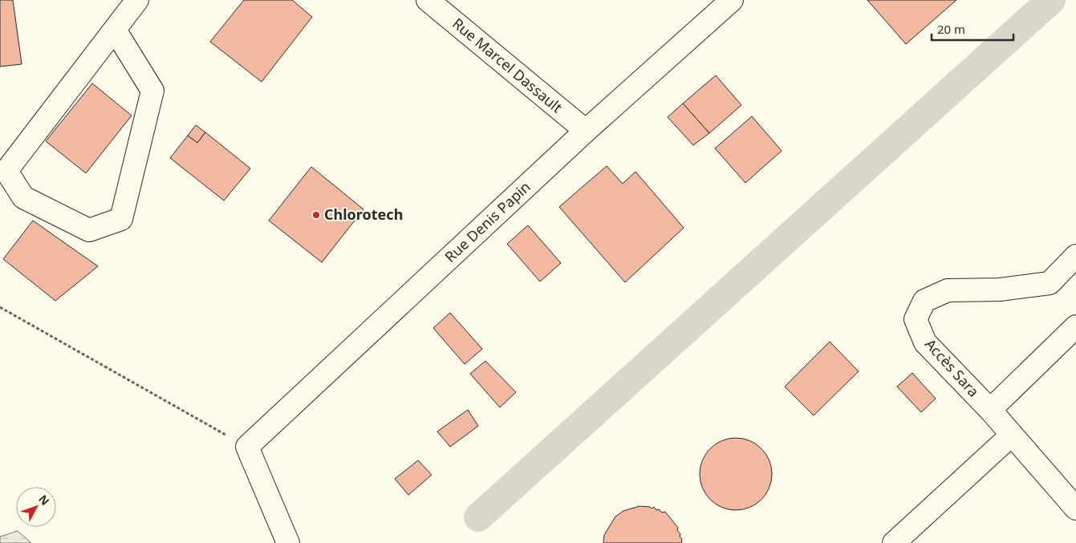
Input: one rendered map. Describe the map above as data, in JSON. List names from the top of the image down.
{
  "streets": {
    "lane": ["Rue Marcel Dassault", "Rue Denis Papin", "Accès Sara"]
  },
  "crossings": [
    ["Rue Marcel Dassault", "Rue Denis Papin"]
  ],
  "places": ["Chlorotech"],
  "scale_bar": "20 m",
  "north": "top right"
}
